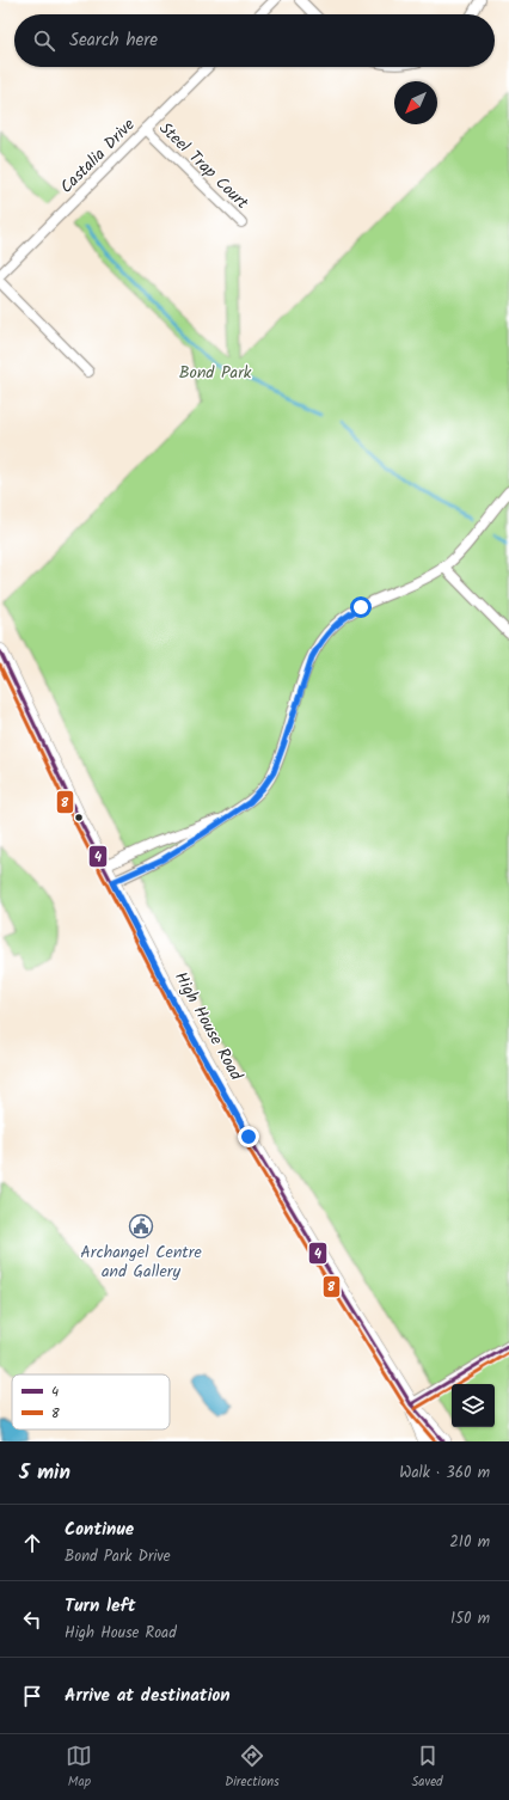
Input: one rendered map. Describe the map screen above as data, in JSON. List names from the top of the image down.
{
  "streets": {
    "main road": ["High House Road"],
    "street": ["Castalia Drive", "Steel Trap Court"]
  },
  "crossings": [
    ["Castalia Drive", "Steel Trap Court"]
  ],
  "parks": ["Bond Park"],
  "places": {
    "public building": ["Archangel Centre and Gallery"]
  },
  "lines": ["transit line 4", "transit line 8"],
  "legend": ["4", "8"],
  "north": "bottom left",
  "page": {
    "search": "Search here",
    "heading": ["5 min", "Walk · 360 m"],
    "list": [
      ["Continue", "Bond Park Drive", "210 m"],
      ["Turn left", "High House Road", "150 m"],
      "Arrive at destination"
    ],
    "nav": ["Map", "Directions", "Saved"]
  }
}
